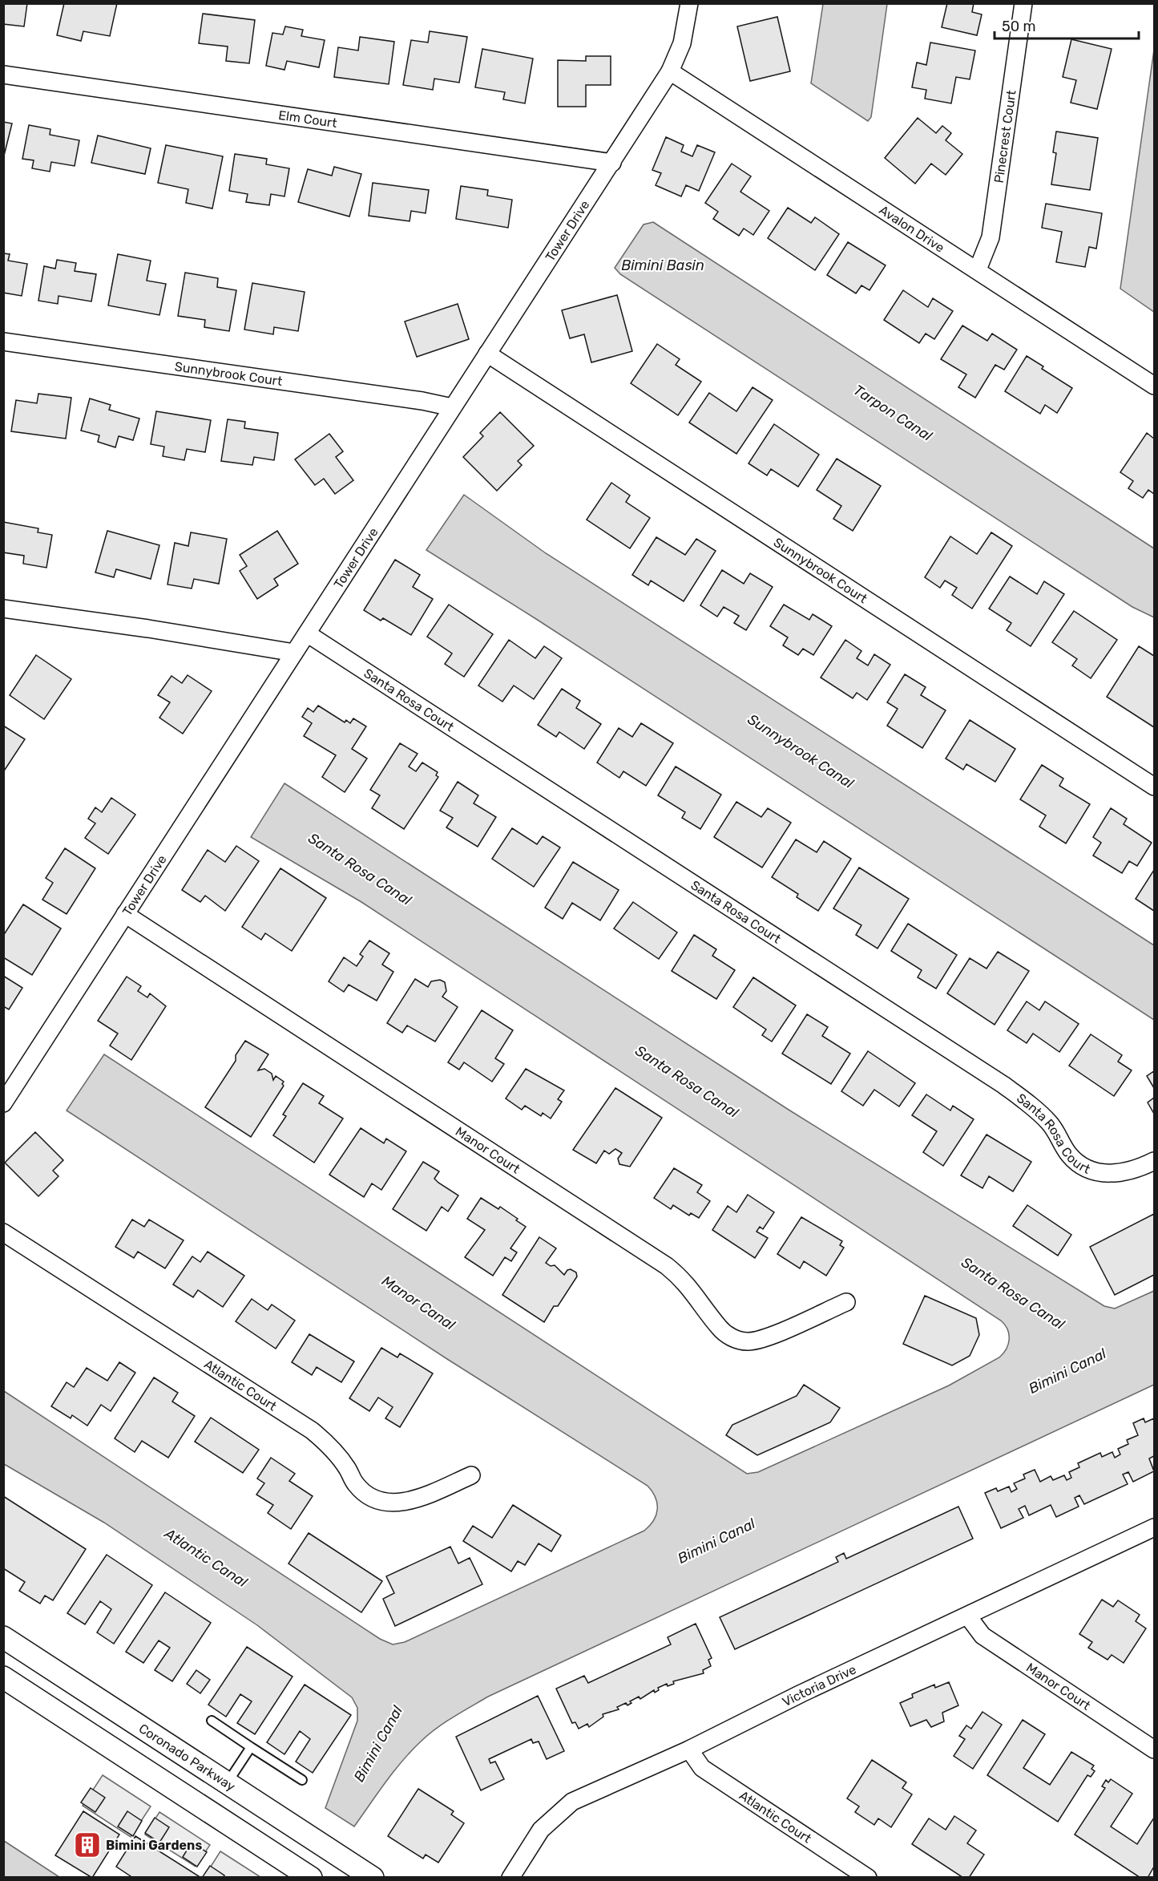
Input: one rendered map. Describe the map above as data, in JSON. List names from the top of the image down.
{
  "streets": {
    "street": [
      "Elm Court",
      "Pinecrest Court",
      "Avalon Drive",
      "Tower Drive",
      "Sunnybrook Court",
      "Santa Rosa Court",
      "Manor Court",
      "Atlantic Court",
      "Victoria Drive",
      "Coronado Parkway"
    ]
  },
  "crossings": [
    ["Elm Court", "Tower Drive"],
    ["Pinecrest Court", "Avalon Drive"],
    ["Avalon Drive", "Tower Drive"],
    ["Tower Drive", "Sunnybrook Court"],
    ["Tower Drive", "Santa Rosa Court"],
    ["Tower Drive", "Manor Court"],
    ["Manor Court", "Victoria Drive"],
    ["Atlantic Court", "Victoria Drive"]
  ],
  "water": [
    "Bimini Basin",
    "Tarpon Canal",
    "Sunnybrook Canal",
    "Santa Rosa Canal",
    "Manor Canal",
    "Bimini Canal",
    "Atlantic Canal"
  ],
  "places": {
    "building": ["Bimini Gardens"]
  },
  "scale_bar": "50 m"
}
